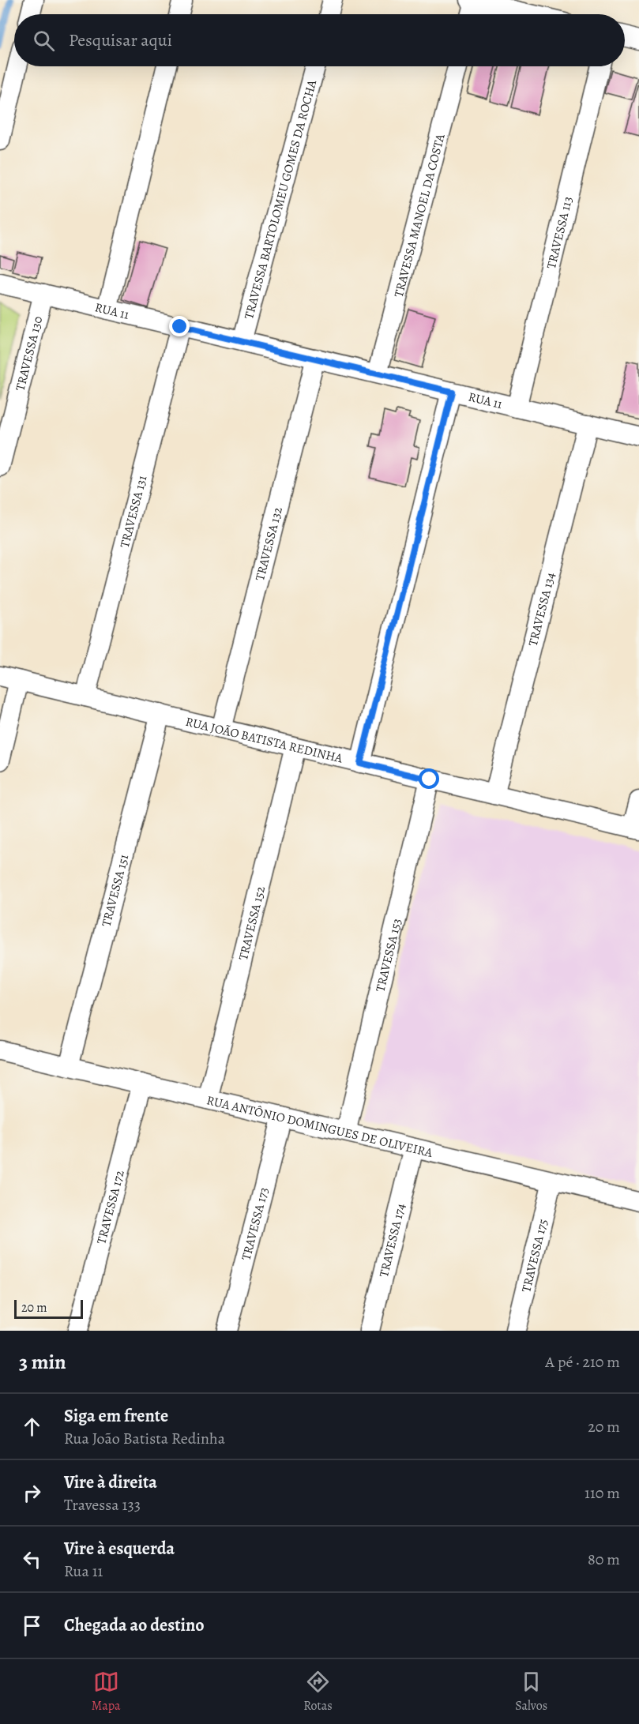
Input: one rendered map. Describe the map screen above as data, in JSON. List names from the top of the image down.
{
  "streets": {
    "street": [
      "TRAVESSA BARTOLOMEU GOMES DA ROCHA",
      "TRAVESSA MANOEL DA COSTA",
      "TRAVESSA 113",
      "RUA 11",
      "TRAVESSA 130",
      "TRAVESSA 131",
      "TRAVESSA 132",
      "TRAVESSA 134",
      "RUA JOÃO BATISTA REDINHA",
      "TRAVESSA 151",
      "TRAVESSA 152",
      "TRAVESSA 153",
      "RUA ANTÔNIO DOMINGUES DE OLIVEIRA",
      "TRAVESSA 172",
      "TRAVESSA 173",
      "TRAVESSA 174",
      "TRAVESSA 175"
    ]
  },
  "crossings": [
    ["TRAVESSA BARTOLOMEU GOMES DA ROCHA", "RUA 11"],
    ["TRAVESSA MANOEL DA COSTA", "RUA 11"],
    ["TRAVESSA 113", "RUA 11"],
    ["RUA 11", "TRAVESSA 130"],
    ["RUA 11", "TRAVESSA 131"],
    ["RUA 11", "TRAVESSA 132"],
    ["RUA 11", "TRAVESSA 134"],
    ["TRAVESSA 131", "RUA JOÃO BATISTA REDINHA"],
    ["TRAVESSA 132", "RUA JOÃO BATISTA REDINHA"],
    ["TRAVESSA 134", "RUA JOÃO BATISTA REDINHA"],
    ["RUA JOÃO BATISTA REDINHA", "TRAVESSA 151"],
    ["RUA JOÃO BATISTA REDINHA", "TRAVESSA 152"],
    ["RUA JOÃO BATISTA REDINHA", "TRAVESSA 153"],
    ["TRAVESSA 151", "RUA ANTÔNIO DOMINGUES DE OLIVEIRA"],
    ["TRAVESSA 152", "RUA ANTÔNIO DOMINGUES DE OLIVEIRA"],
    ["TRAVESSA 153", "RUA ANTÔNIO DOMINGUES DE OLIVEIRA"],
    ["RUA ANTÔNIO DOMINGUES DE OLIVEIRA", "TRAVESSA 172"],
    ["RUA ANTÔNIO DOMINGUES DE OLIVEIRA", "TRAVESSA 173"],
    ["RUA ANTÔNIO DOMINGUES DE OLIVEIRA", "TRAVESSA 174"],
    ["RUA ANTÔNIO DOMINGUES DE OLIVEIRA", "TRAVESSA 175"]
  ],
  "scale_bar": "20 m",
  "page": {
    "search": "Pesquisar aqui",
    "scale": "20 m",
    "heading": ["3 min", "A pé · 210 m"],
    "list": [
      ["Siga em frente", "Rua João Batista Redinha", "20 m"],
      ["Vire à direita", "Travessa 133", "110 m"],
      ["Vire à esquerda", "Rua 11", "80 m"],
      "Chegada ao destino"
    ],
    "nav": ["Mapa", "Rotas", "Salvos"]
  }
}
